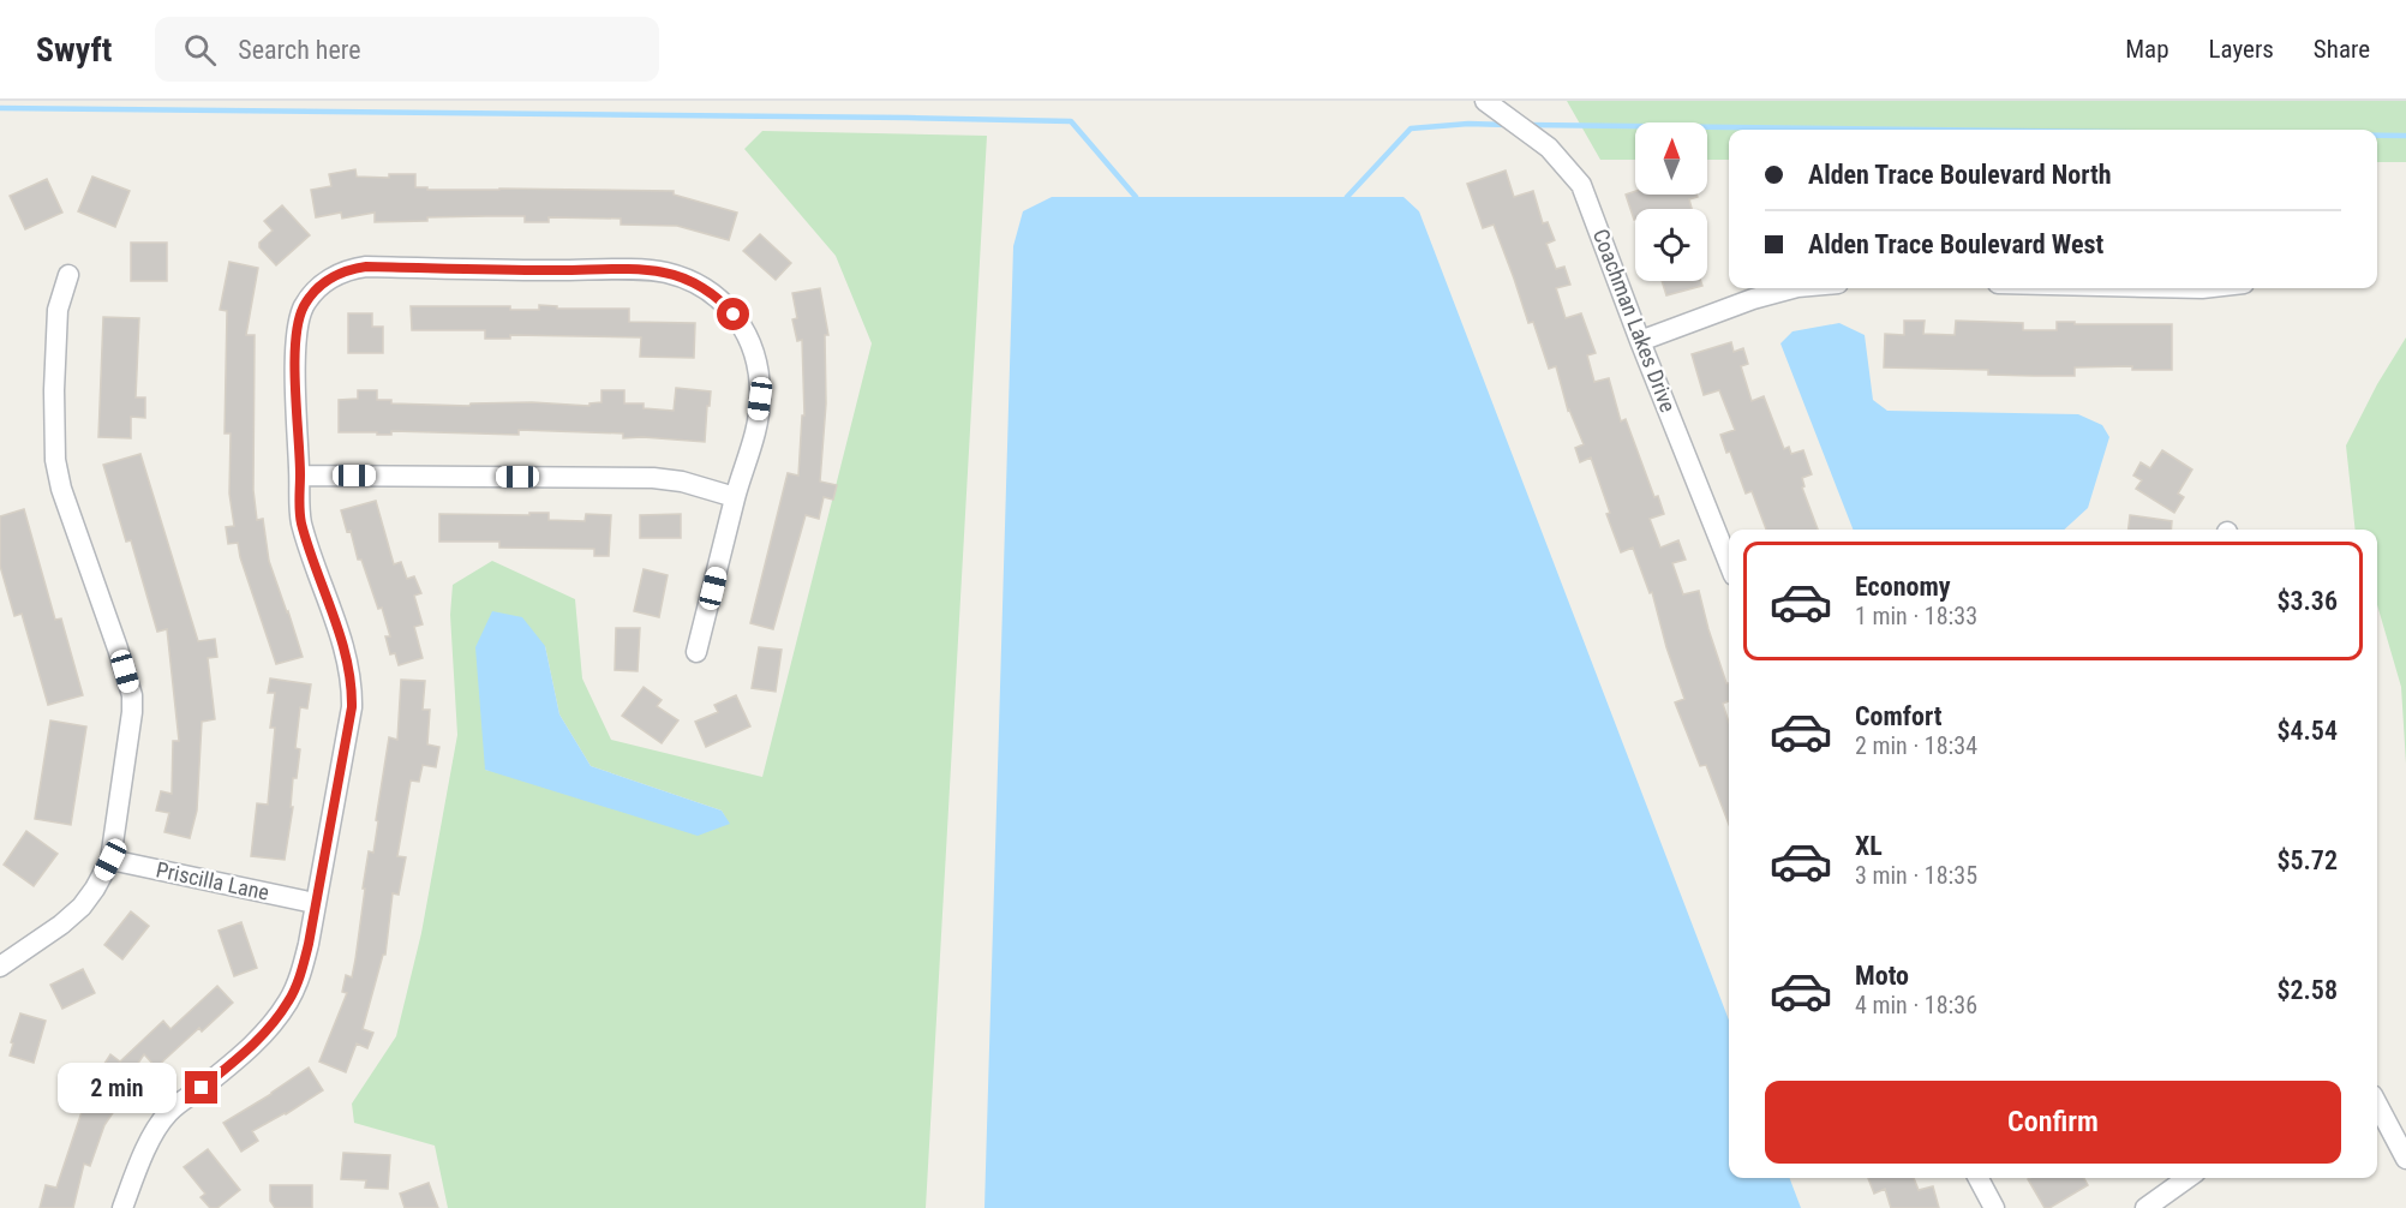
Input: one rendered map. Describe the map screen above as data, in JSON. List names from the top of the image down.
{
  "streets": {
    "street": ["Coachman Lakes Drive", "Priscilla Lane"]
  },
  "north": "top",
  "page": {
    "header": "Swyft",
    "search": "Search here",
    "nav": ["Map", "Layers", "Share"],
    "banner": ["Alden Trace Boulevard North", "Alden Trace Boulevard West"],
    "list": [
      {
        "name": "Economy",
        "note": "1 min · 18:33",
        "value": "$3.36"
      },
      {
        "name": "Comfort",
        "note": "2 min · 18:34",
        "value": "$4.54"
      },
      {
        "name": "XL",
        "note": "3 min · 18:35",
        "value": "$5.72"
      },
      {
        "name": "Moto",
        "note": "4 min · 18:36",
        "value": "$2.58"
      }
    ],
    "bubble": "2 min",
    "buttons": "Confirm"
  }
}
